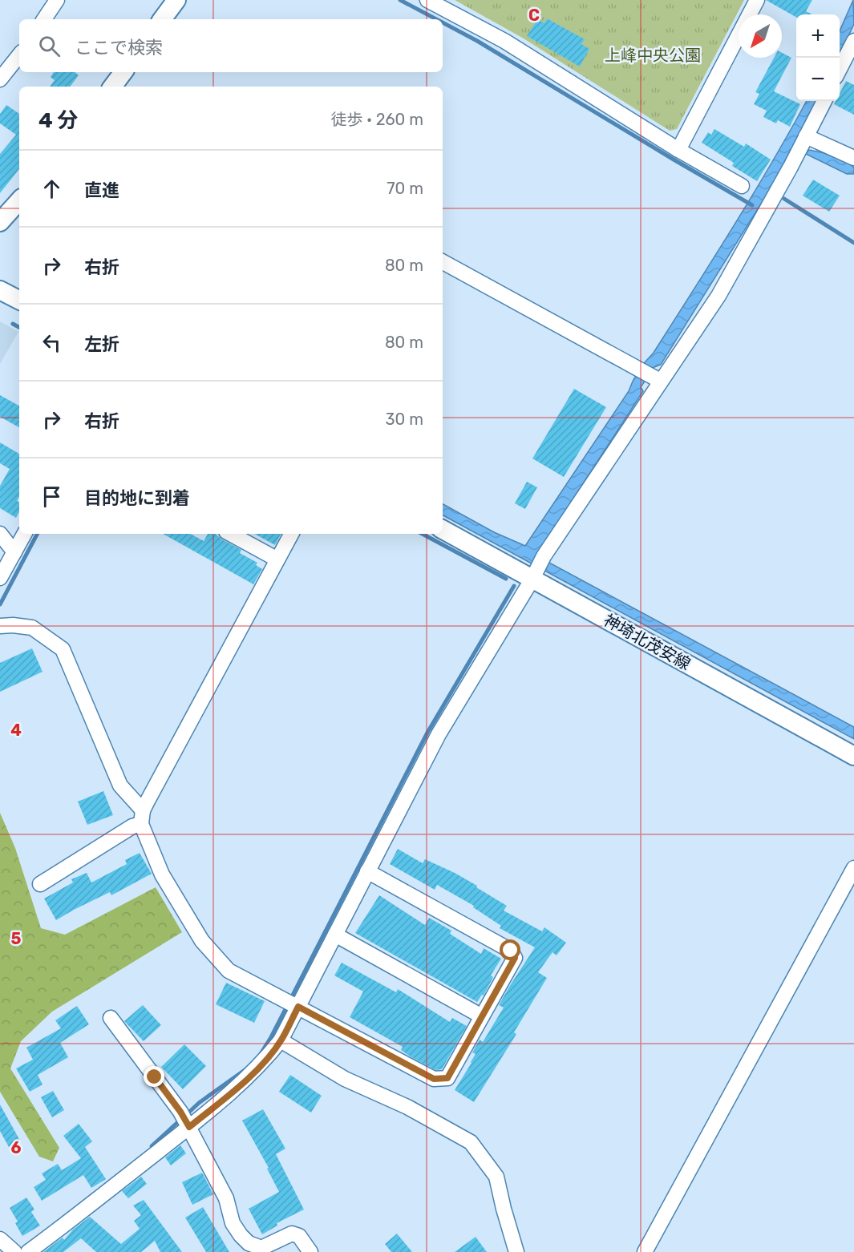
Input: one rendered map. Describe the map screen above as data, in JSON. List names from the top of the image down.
{
  "streets": {
    "main road": ["神埼北茂安線"]
  },
  "parks": ["上峰中央公園"],
  "north": "bottom left",
  "page": {
    "map_buttons": ["+", "−"],
    "search": "ここで検索",
    "heading": ["4 分", "徒歩 · 260 m"],
    "list": [
      ["直進", "70 m"],
      ["右折", "80 m"],
      ["左折", "80 m"],
      ["右折", "30 m"],
      "目的地に到着"
    ]
  },
  "grid": {
    "columns": ["C"],
    "rows": ["4", "5", "6"]
  }
}
